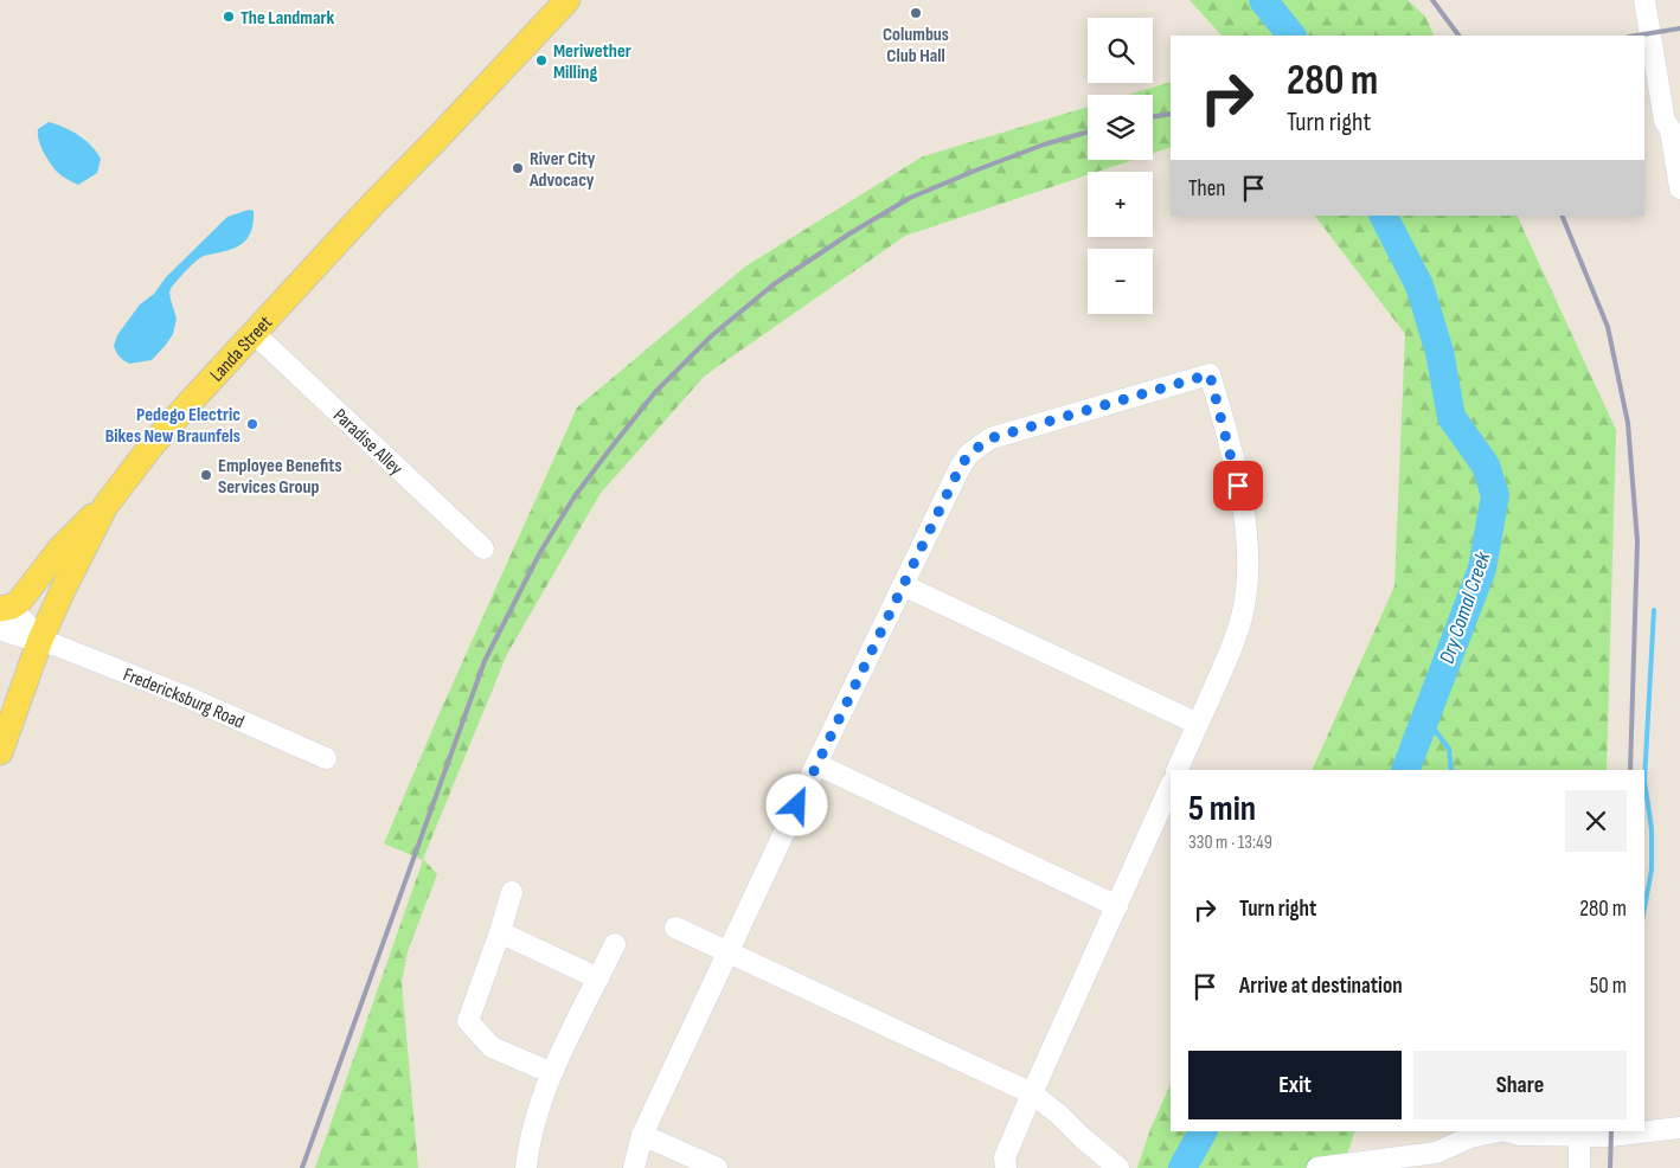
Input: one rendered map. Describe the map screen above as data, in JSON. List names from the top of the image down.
{
  "streets": {
    "main road": ["Landa Street"],
    "street": ["Paradise Alley", "Fredericksburg Road"]
  },
  "crossings": [
    ["Landa Street", "Paradise Alley"],
    ["Landa Street", "Fredericksburg Road"]
  ],
  "water": ["Dry Comal Creek"],
  "places": [
    "Columbus Club Hall",
    "The Landmark",
    "Meriwether Milling",
    "River City Advocacy",
    "Pedego Electric Bikes New Braunfels",
    "Employee Benefits Services Group"
  ],
  "page": {
    "map_buttons": ["+", "−"],
    "turn": ["280 m", "Turn right"],
    "then": "Then",
    "heading": ["5 min", "330 m · 13:49"],
    "list": [
      {
        "name": "Turn right",
        "value": "280 m"
      },
      {
        "name": "Arrive at destination",
        "value": "50 m"
      }
    ],
    "buttons": ["Exit", "Share"]
  }
}
